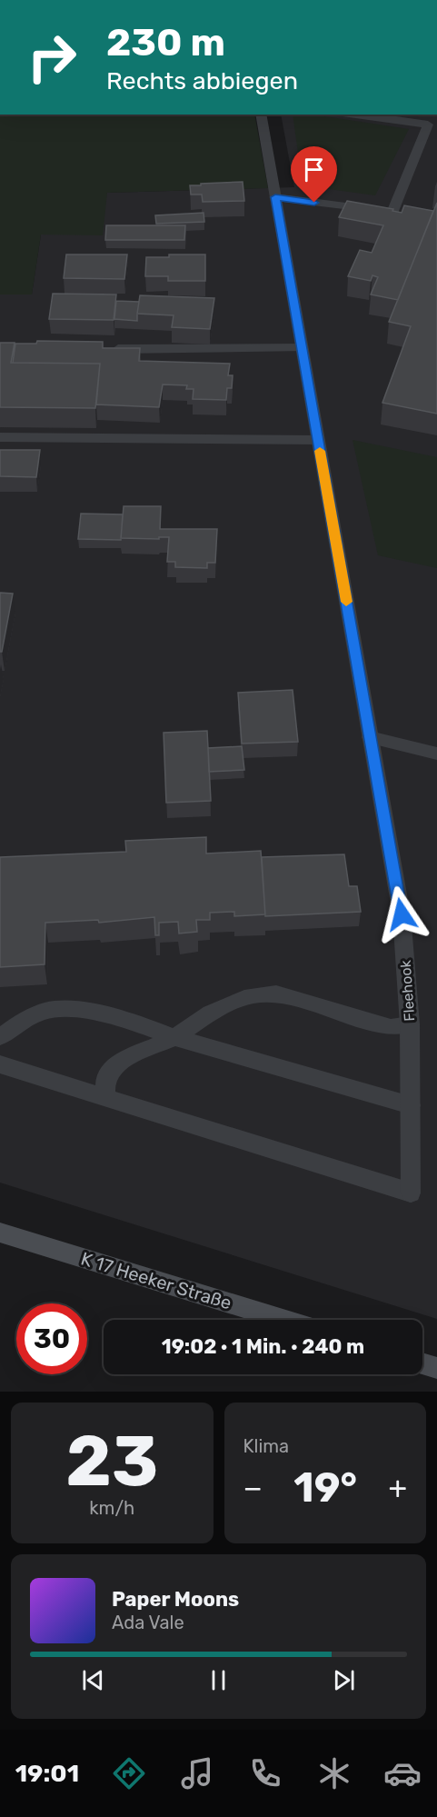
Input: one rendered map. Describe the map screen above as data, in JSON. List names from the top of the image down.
{
  "streets": {
    "main road": ["K 17 Heeker Straße"],
    "street": ["Fleehook"]
  },
  "page": {
    "turn": ["230 m", "Rechts abbiegen"],
    "limit": "30",
    "trip": "19:02 · 1 Min. · 240 m",
    "tile": [
      ["23", "km/h"],
      "Klima"
    ],
    "heat": ["−", "19°", "+"],
    "song": ["Paper Moons", "Ada Vale"],
    "tabs": "19:01"
  }
}
